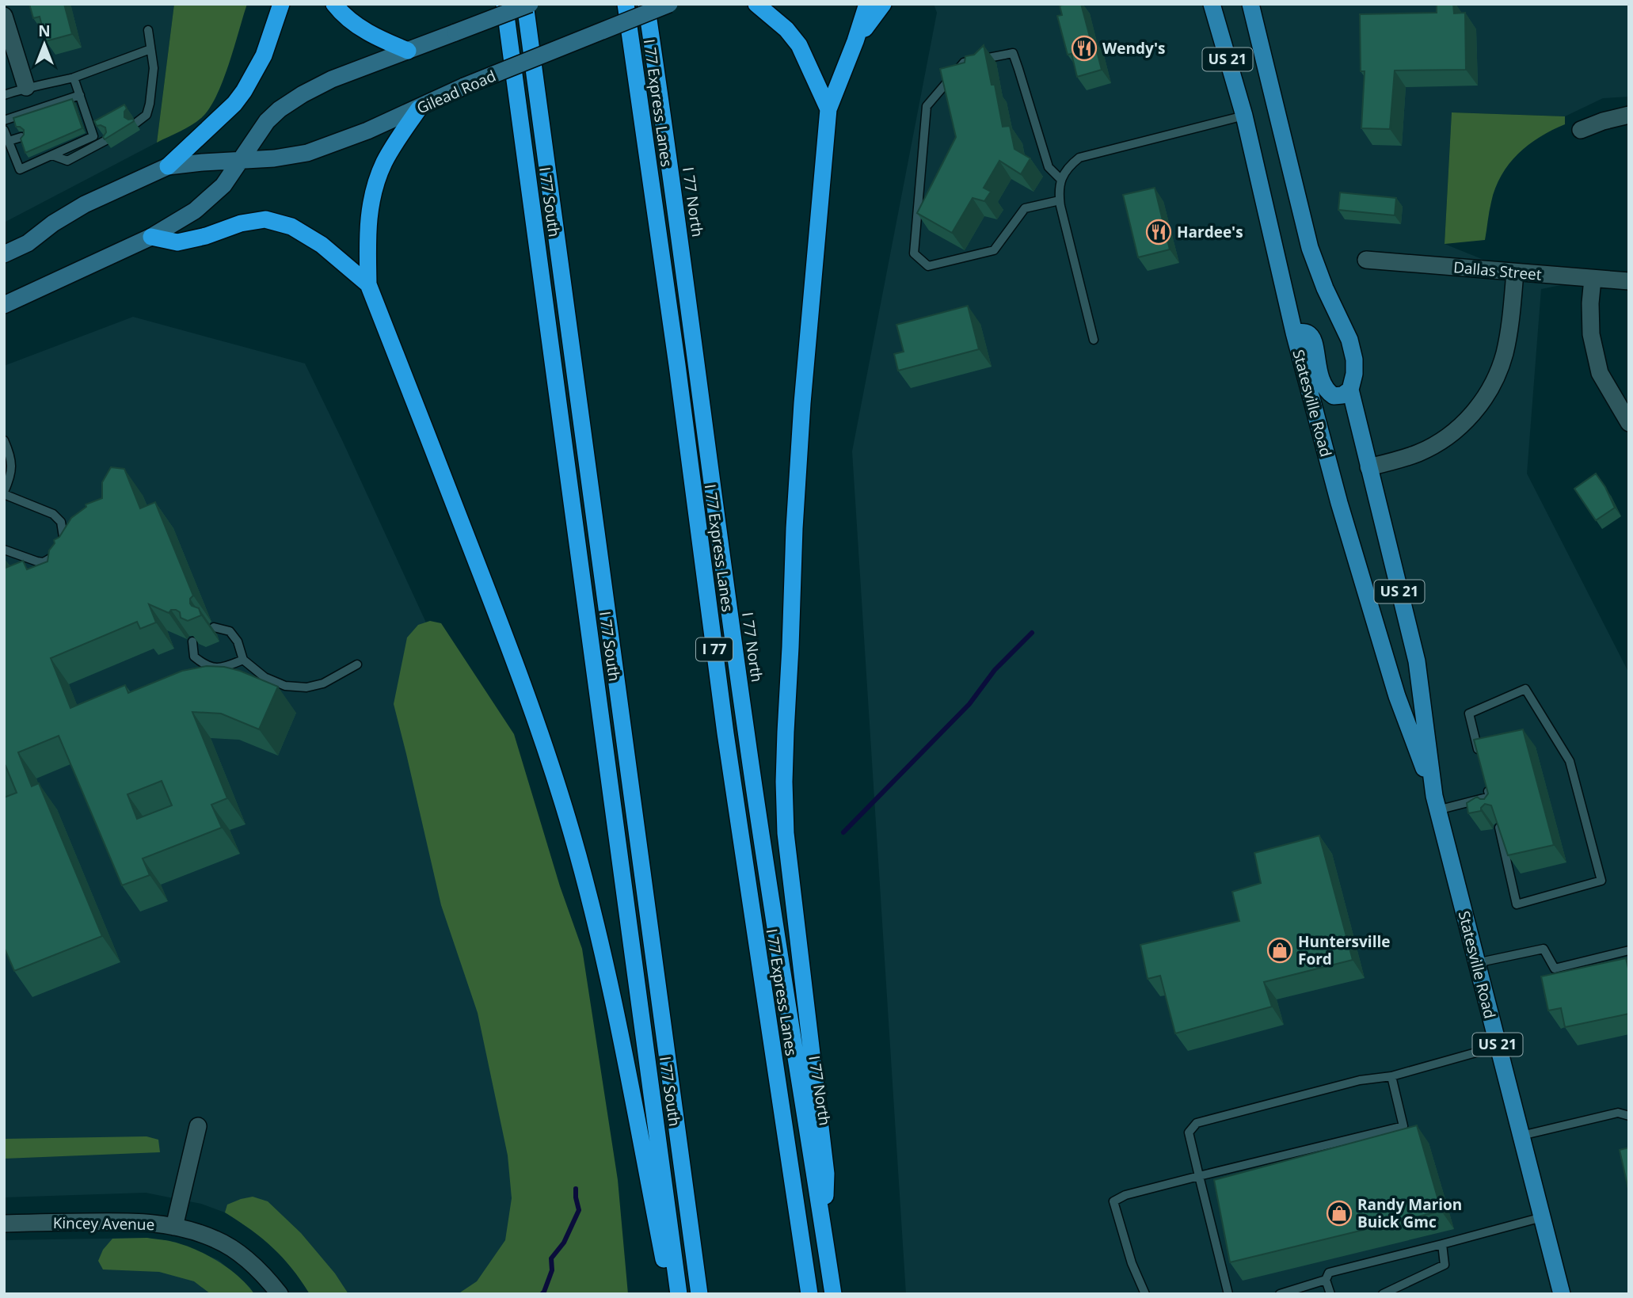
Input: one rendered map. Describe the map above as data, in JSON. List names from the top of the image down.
{
  "streets": {
    "highway": [
      "I 77 Express Lanes",
      "I 77 South",
      "I 77 North",
      "I 77"
    ],
    "main road": ["US 21", "Gilead Road", "Statesville Road"],
    "street": ["Dallas Street", "Kincey Avenue"]
  },
  "places": {
    "restaurant": ["Wendy's", "Hardee's"],
    "shop": ["Huntersville Ford", "Randy Marion Buick Gmc"]
  },
  "north": "top"
}
